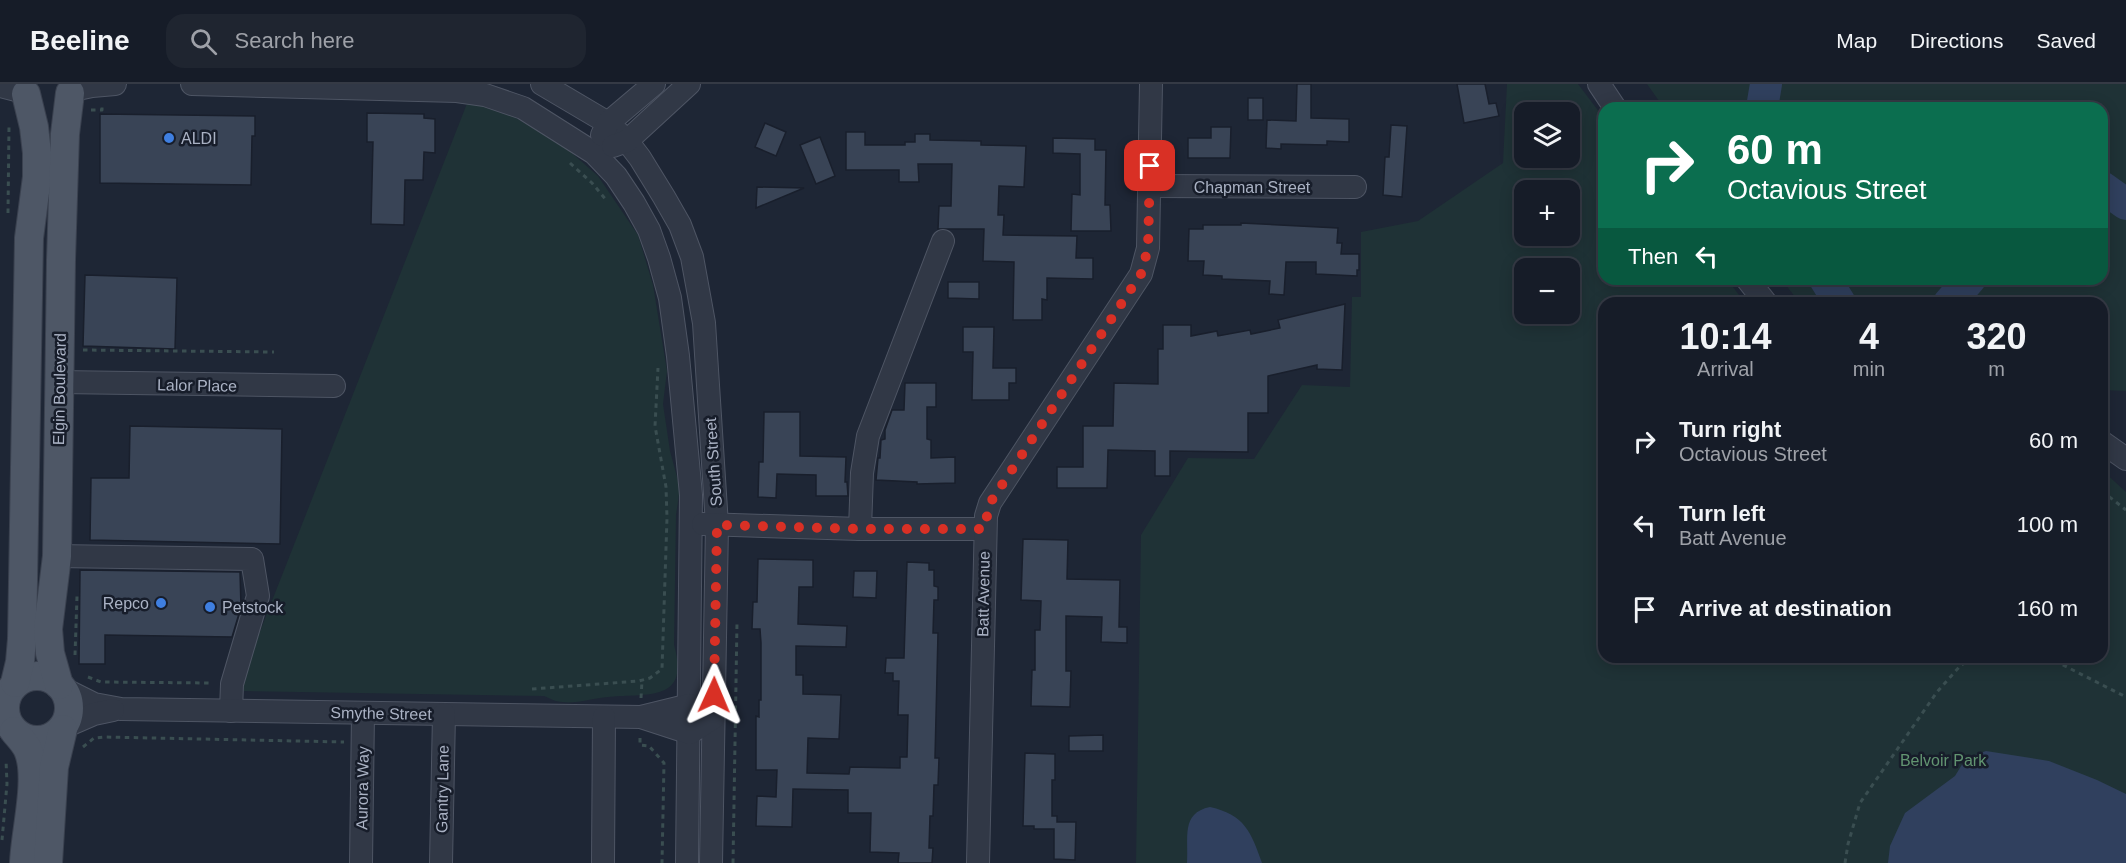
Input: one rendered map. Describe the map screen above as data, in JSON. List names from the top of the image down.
{
  "streets": {
    "main road": ["Elgin Boulevard"],
    "street": [
      "Chapman Street",
      "Lalor Place",
      "South Street",
      "Batt Avenue",
      "Smythe Street",
      "Aurora Way",
      "Gantry Lane"
    ]
  },
  "crossings": [
    ["Chapman Street", "Batt Avenue"],
    ["Lalor Place", "Elgin Boulevard"],
    ["Elgin Boulevard", "Smythe Street"],
    ["South Street", "Smythe Street"],
    ["Smythe Street", "Aurora Way"],
    ["Smythe Street", "Gantry Lane"]
  ],
  "parks": ["Belvoir Park"],
  "places": ["ALDI", "Repco", "Petstock"],
  "page": {
    "header": "Beeline",
    "search": "Search here",
    "nav": ["Map", "Directions", "Saved"],
    "map_buttons": ["+", "−"],
    "turn": ["60 m", "Octavious Street"],
    "then": "Then",
    "eta": [
      "10:14",
      "Arrival",
      "4",
      "min",
      "320",
      "m"
    ],
    "list": [
      {
        "name": "Turn right",
        "note": "Octavious Street",
        "value": "60 m"
      },
      {
        "name": "Turn left",
        "note": "Batt Avenue",
        "value": "100 m"
      },
      {
        "name": "Arrive at destination",
        "value": "160 m"
      }
    ]
  }
}
